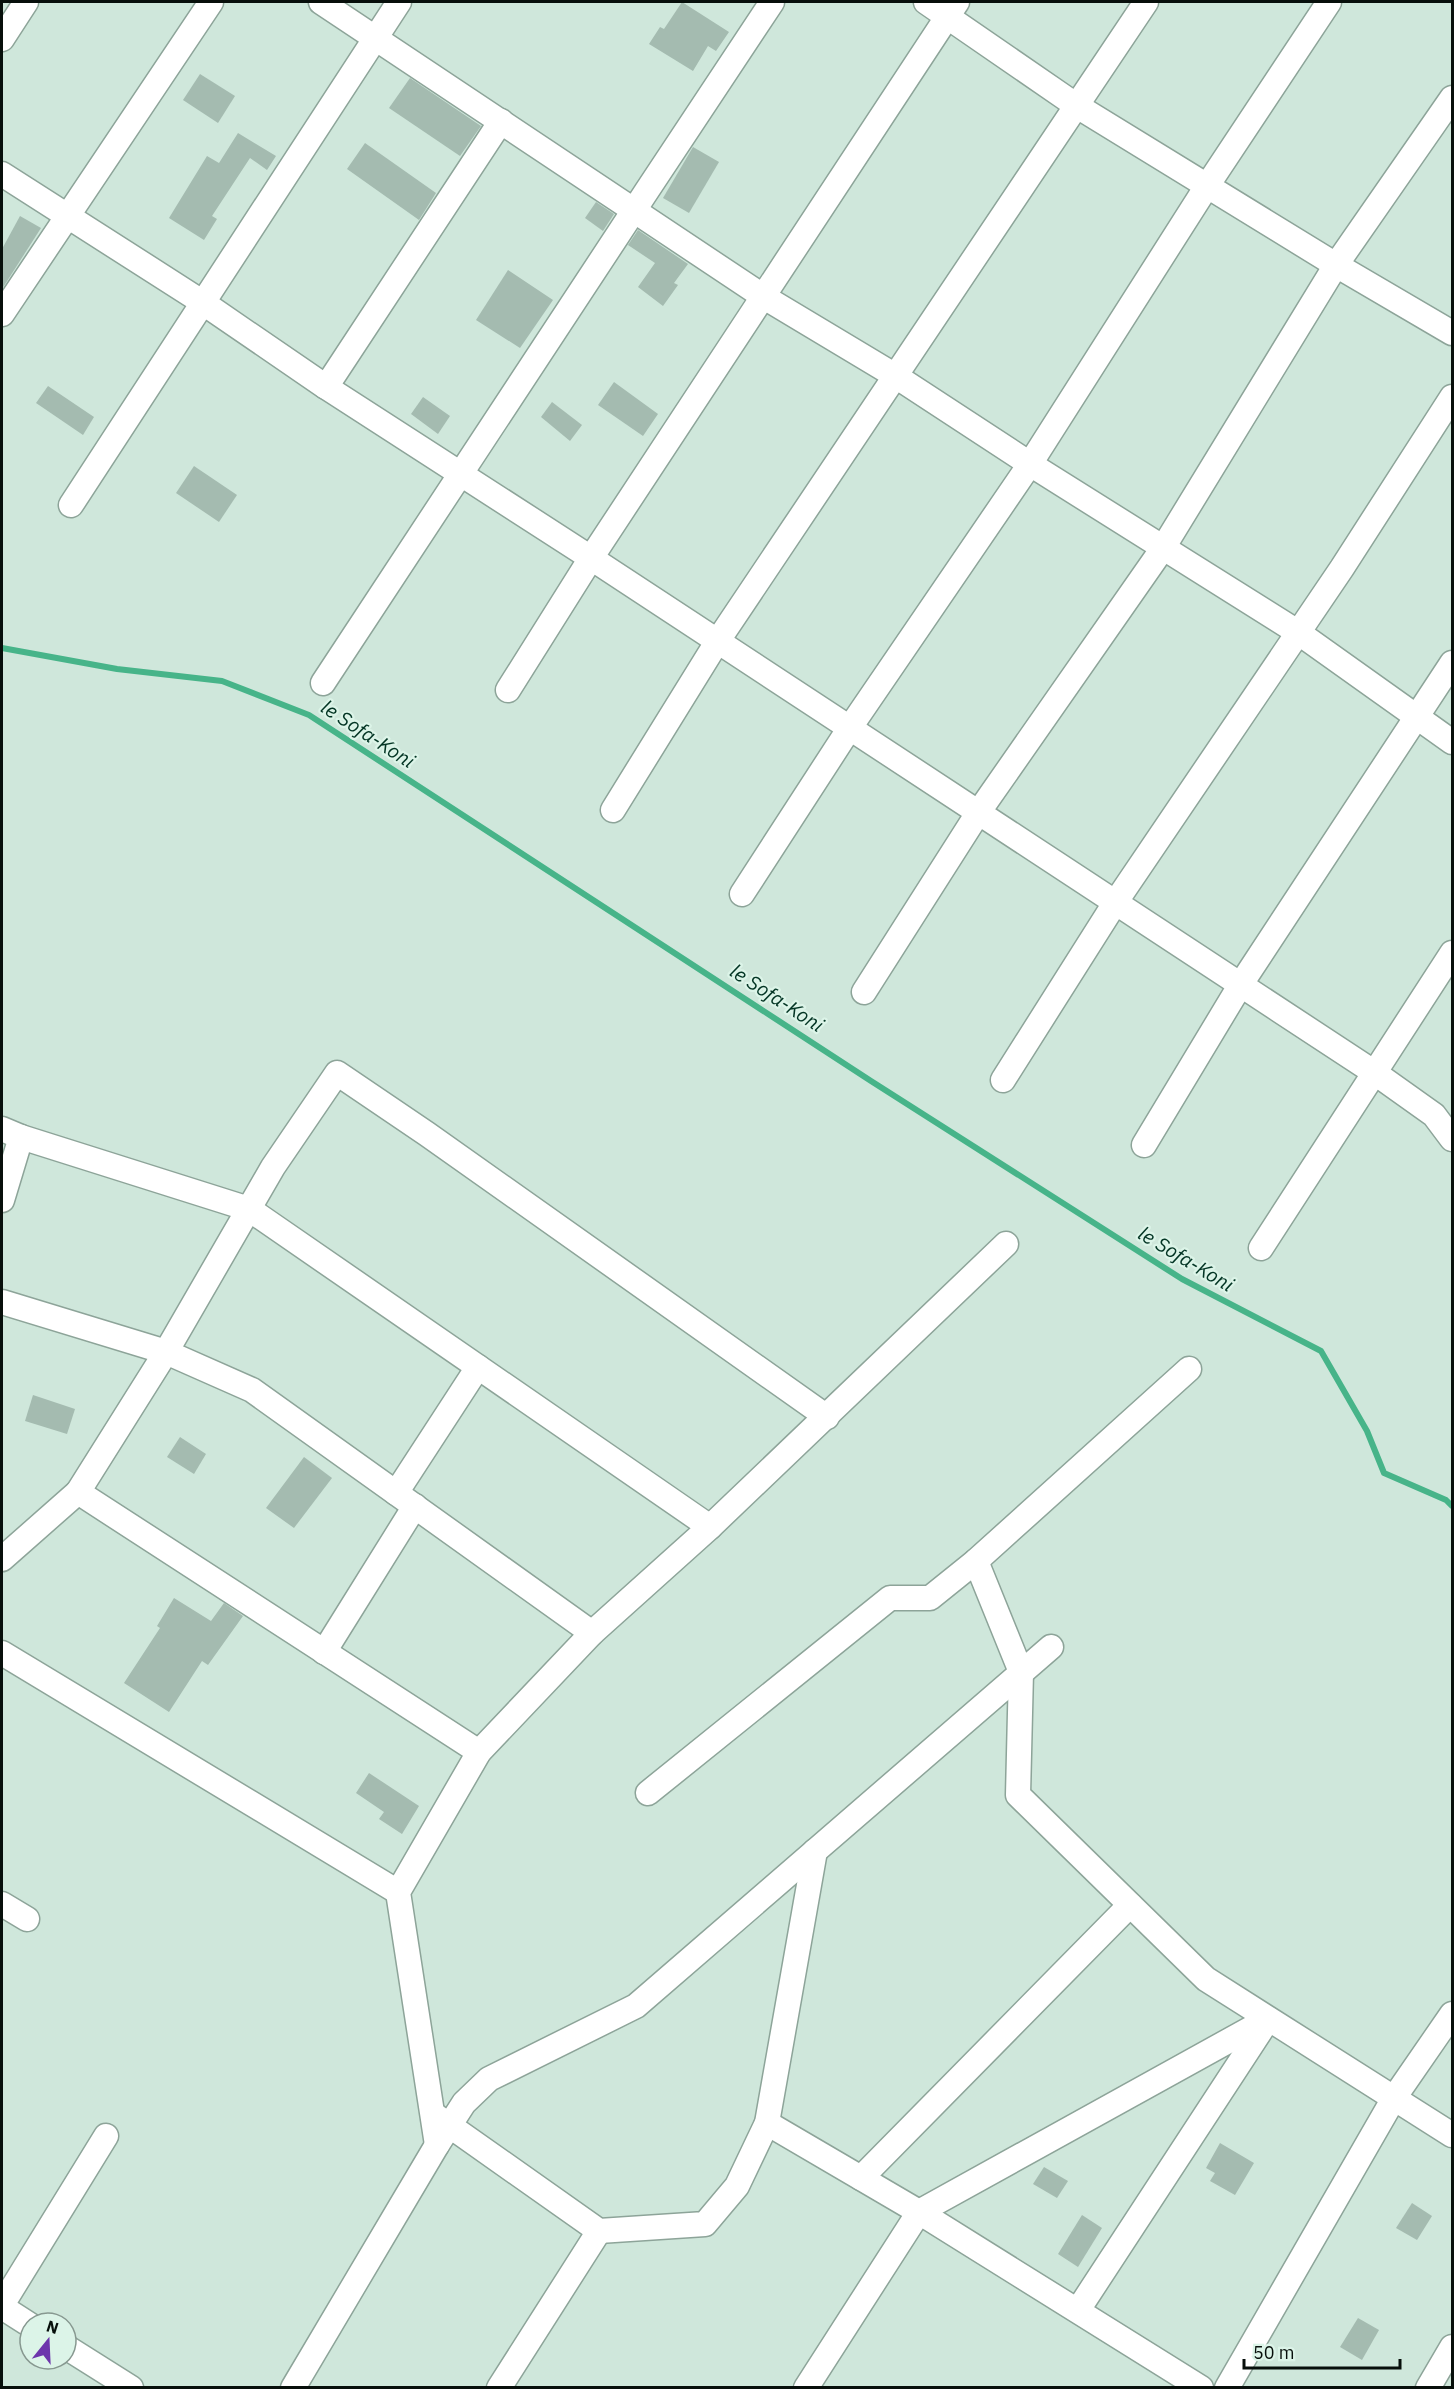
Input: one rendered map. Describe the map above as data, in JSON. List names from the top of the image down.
{
  "water": ["le Sofa-Koni"],
  "scale_bar": "50 m",
  "north": "top"
}
